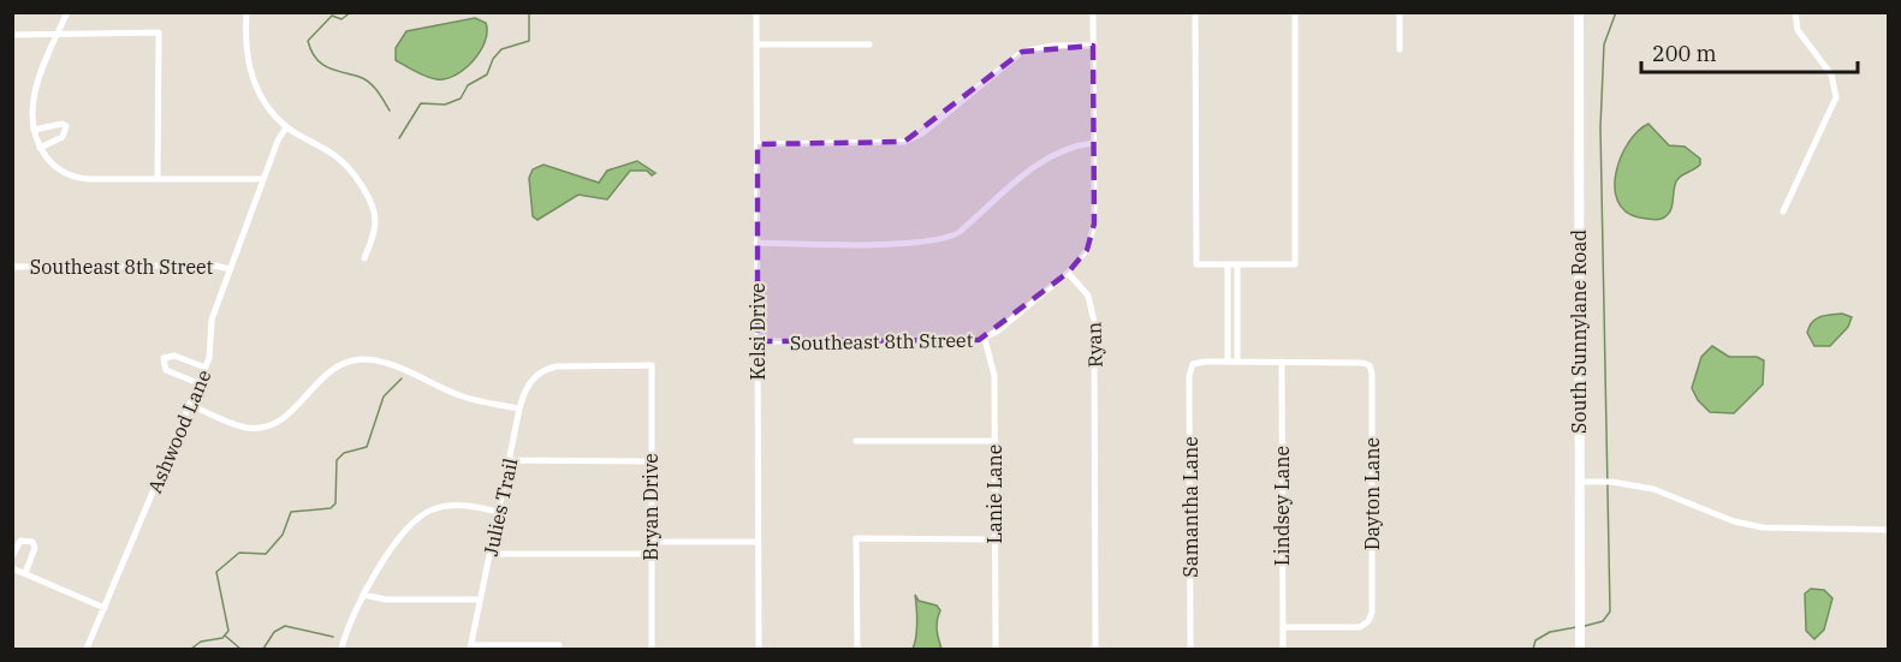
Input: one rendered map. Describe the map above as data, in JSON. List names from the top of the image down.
{
  "streets": {
    "street": [
      "Southeast 8th Street",
      "Kelsi Drive",
      "South Sunnylane Road",
      "Ryan",
      "Ashwood Lane",
      "Lanie Lane",
      "Dayton Lane",
      "Lindsey Lane",
      "Julies Trail",
      "Bryan Drive",
      "Samantha Lane"
    ]
  },
  "crossings": [
    ["Southeast 8th Street", "Kelsi Drive"],
    ["Southeast 8th Street", "Ryan"],
    ["Southeast 8th Street", "Ashwood Lane"],
    ["Southeast 8th Street", "Lanie Lane"],
    ["Dayton Lane", "Lindsey Lane"],
    ["Julies Trail", "Bryan Drive"]
  ],
  "scale_bar": "200 m"
}
